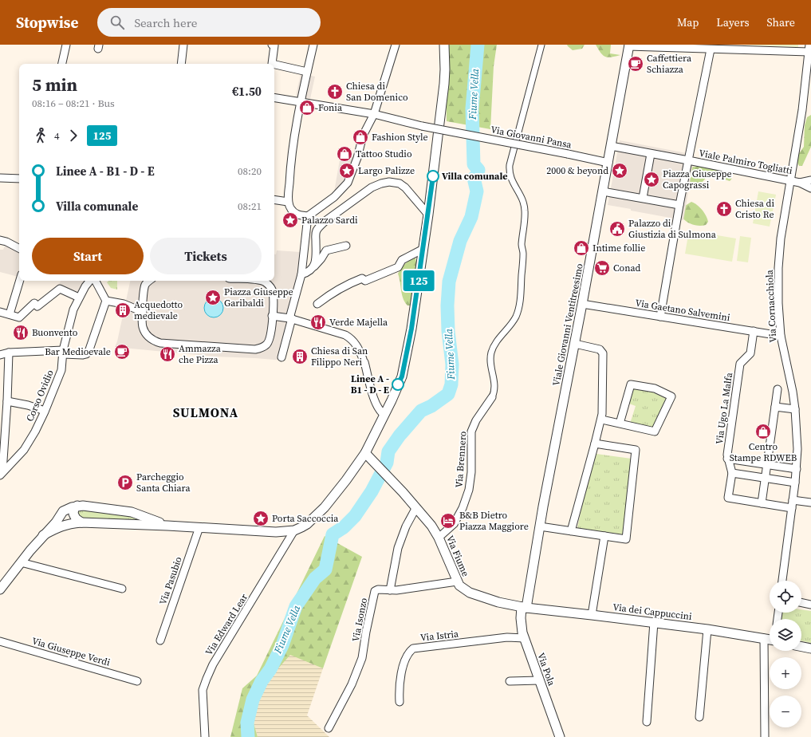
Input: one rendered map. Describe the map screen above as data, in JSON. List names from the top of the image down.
{
  "streets": {
    "street": [
      "Via Giovanni Pansa",
      "Viale Palmiro Togliatti",
      "Via Cornacchiola",
      "Via Gaetano Salvemini",
      "Viale Giovanni Ventitreesimo",
      "Corso Ovidio",
      "Via Ugo La Malfa",
      "Via Brennero",
      "Via Fiume",
      "Via Pasubio",
      "Via dei Cappuccini",
      "Via Isonzo",
      "Via Edward Lear",
      "Via Istria",
      "Via Giuseppe Verdi",
      "Via Pola"
    ]
  },
  "crossings": [
    ["Via Giovanni Pansa", "Viale Giovanni Ventitreesimo"],
    ["Viale Palmiro Togliatti", "Via Cornacchiola"],
    ["Via Cornacchiola", "Via Gaetano Salvemini"],
    ["Via Gaetano Salvemini", "Viale Giovanni Ventitreesimo"],
    ["Via Gaetano Salvemini", "Via Ugo La Malfa"],
    ["Viale Giovanni Ventitreesimo", "Via Fiume"],
    ["Viale Giovanni Ventitreesimo", "Via dei Cappuccini"],
    ["Viale Giovanni Ventitreesimo", "Via Pola"],
    ["Via Brennero", "Via Fiume"],
    ["Via Fiume", "Via dei Cappuccini"],
    ["Via Fiume", "Via Isonzo"],
    ["Via Fiume", "Via Pola"],
    ["Via dei Cappuccini", "Via Pola"],
    ["Via Istria", "Via Pola"]
  ],
  "districts": ["SULMONA"],
  "water": ["Fiume Vella"],
  "places": {
    "cafe": ["Caffettiera Schiazza", "Bar Medioevale"],
    "church": ["Chiesa di San Domenico", "Chiesa di Cristo Re"],
    "shop": [
      "Fonia",
      "Fashion Style",
      "Tattoo Studio",
      "Intime follie",
      "Centro Stampe RDWEB"
    ],
    "place": [
      "Largo Palizze",
      "2000 & beyond",
      "Piazza Giuseppe Capograssi",
      "Palazzo Sardi",
      "Piazza Giuseppe Garibaldi",
      "Porta Saccoccia"
    ],
    "other": ["Villa comunale", "Linee A - B1 - D - E"],
    "public building": ["Palazzo di Giustizia di Sulmona"],
    "supermarket": ["Conad"],
    "building": ["Acquedotto medievale", "Chiesa di San Filippo Neri"],
    "restaurant": ["Verde Majella", "Buonvento", "Ammazza che Pizza"],
    "parking": ["Parcheggio Santa Chiara"],
    "hotel": ["B&B Dietro Piazza Maggiore"]
  },
  "lines": ["bus line 125"],
  "page": {
    "header": "Stopwise",
    "search": "Search here",
    "nav": ["Map", "Layers", "Share"],
    "on_map": "125",
    "heading": ["5 min", "08:16 – 08:21 · Bus", "€1.50"],
    "legs": ["4", "125"],
    "list": [
      {
        "name": "Linee A - B1 - D - E",
        "value": "08:20"
      },
      {
        "name": "Villa comunale",
        "value": "08:21"
      }
    ],
    "buttons": ["Start", "Tickets"],
    "map_buttons": ["+", "−"]
  }
}
